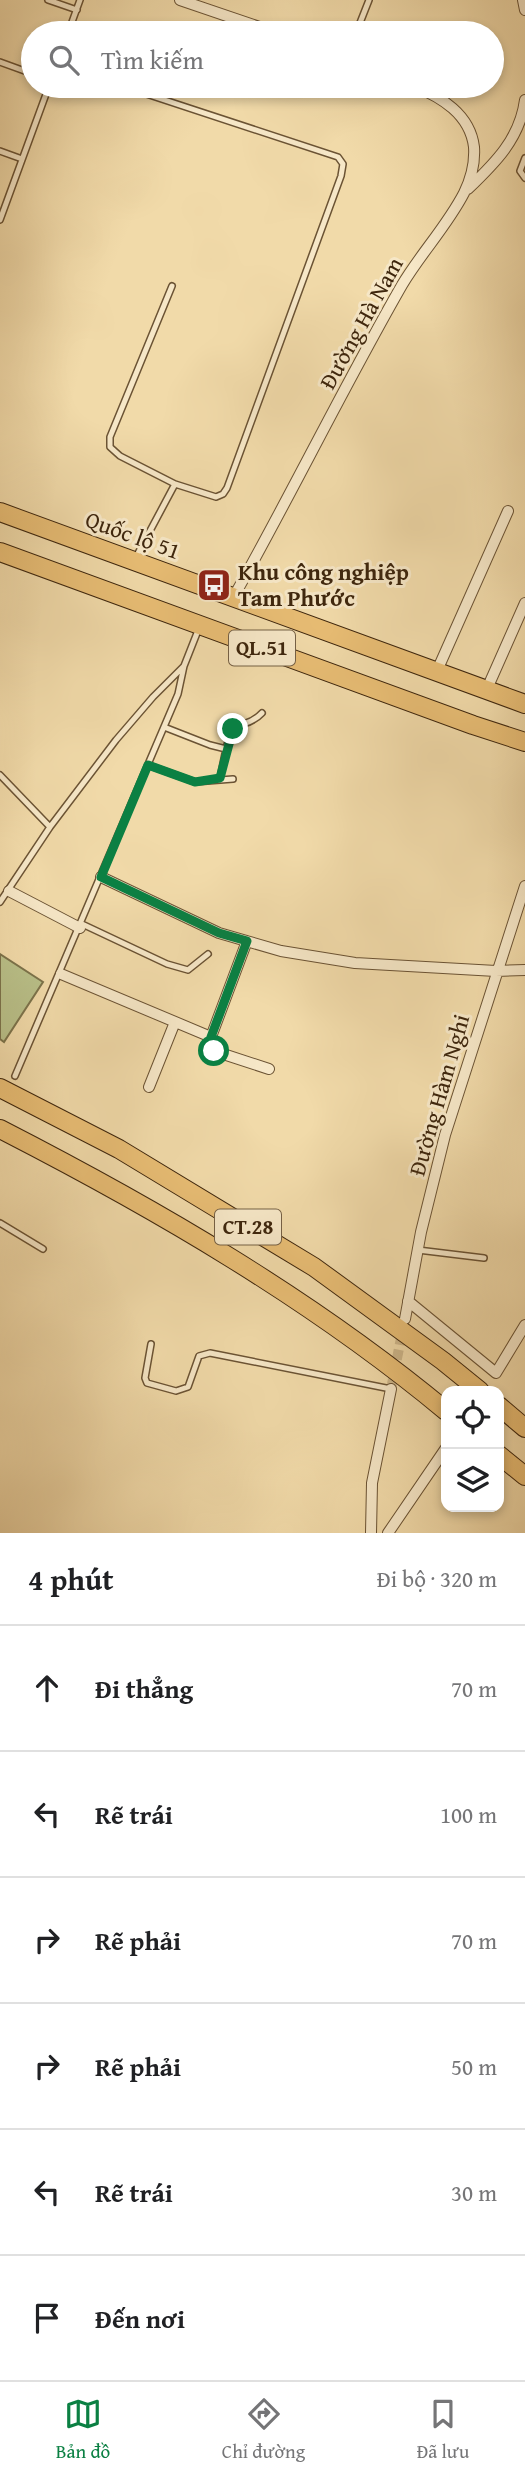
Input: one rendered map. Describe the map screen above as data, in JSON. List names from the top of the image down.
{
  "streets": {
    "highway": ["Quốc lộ 51", "QL.51", "CT.28"],
    "street": ["Đường Hà Nam", "Đường Hàm Nghi"]
  },
  "crossings": [
    ["Đường Hà Nam", "Quốc lộ 51"]
  ],
  "places": {
    "bus stop": ["Khu công nghiệp Tam Phước"]
  },
  "page": {
    "search": "Tìm kiếm",
    "heading": ["4 phút", "Đi bộ · 320 m"],
    "list": [
      ["Đi thẳng", "70 m"],
      ["Rẽ trái", "100 m"],
      ["Rẽ phải", "70 m"],
      ["Rẽ phải", "50 m"],
      ["Rẽ trái", "30 m"],
      "Đến nơi"
    ],
    "nav": ["Bản đồ", "Chỉ đường", "Đã lưu"]
  }
}
